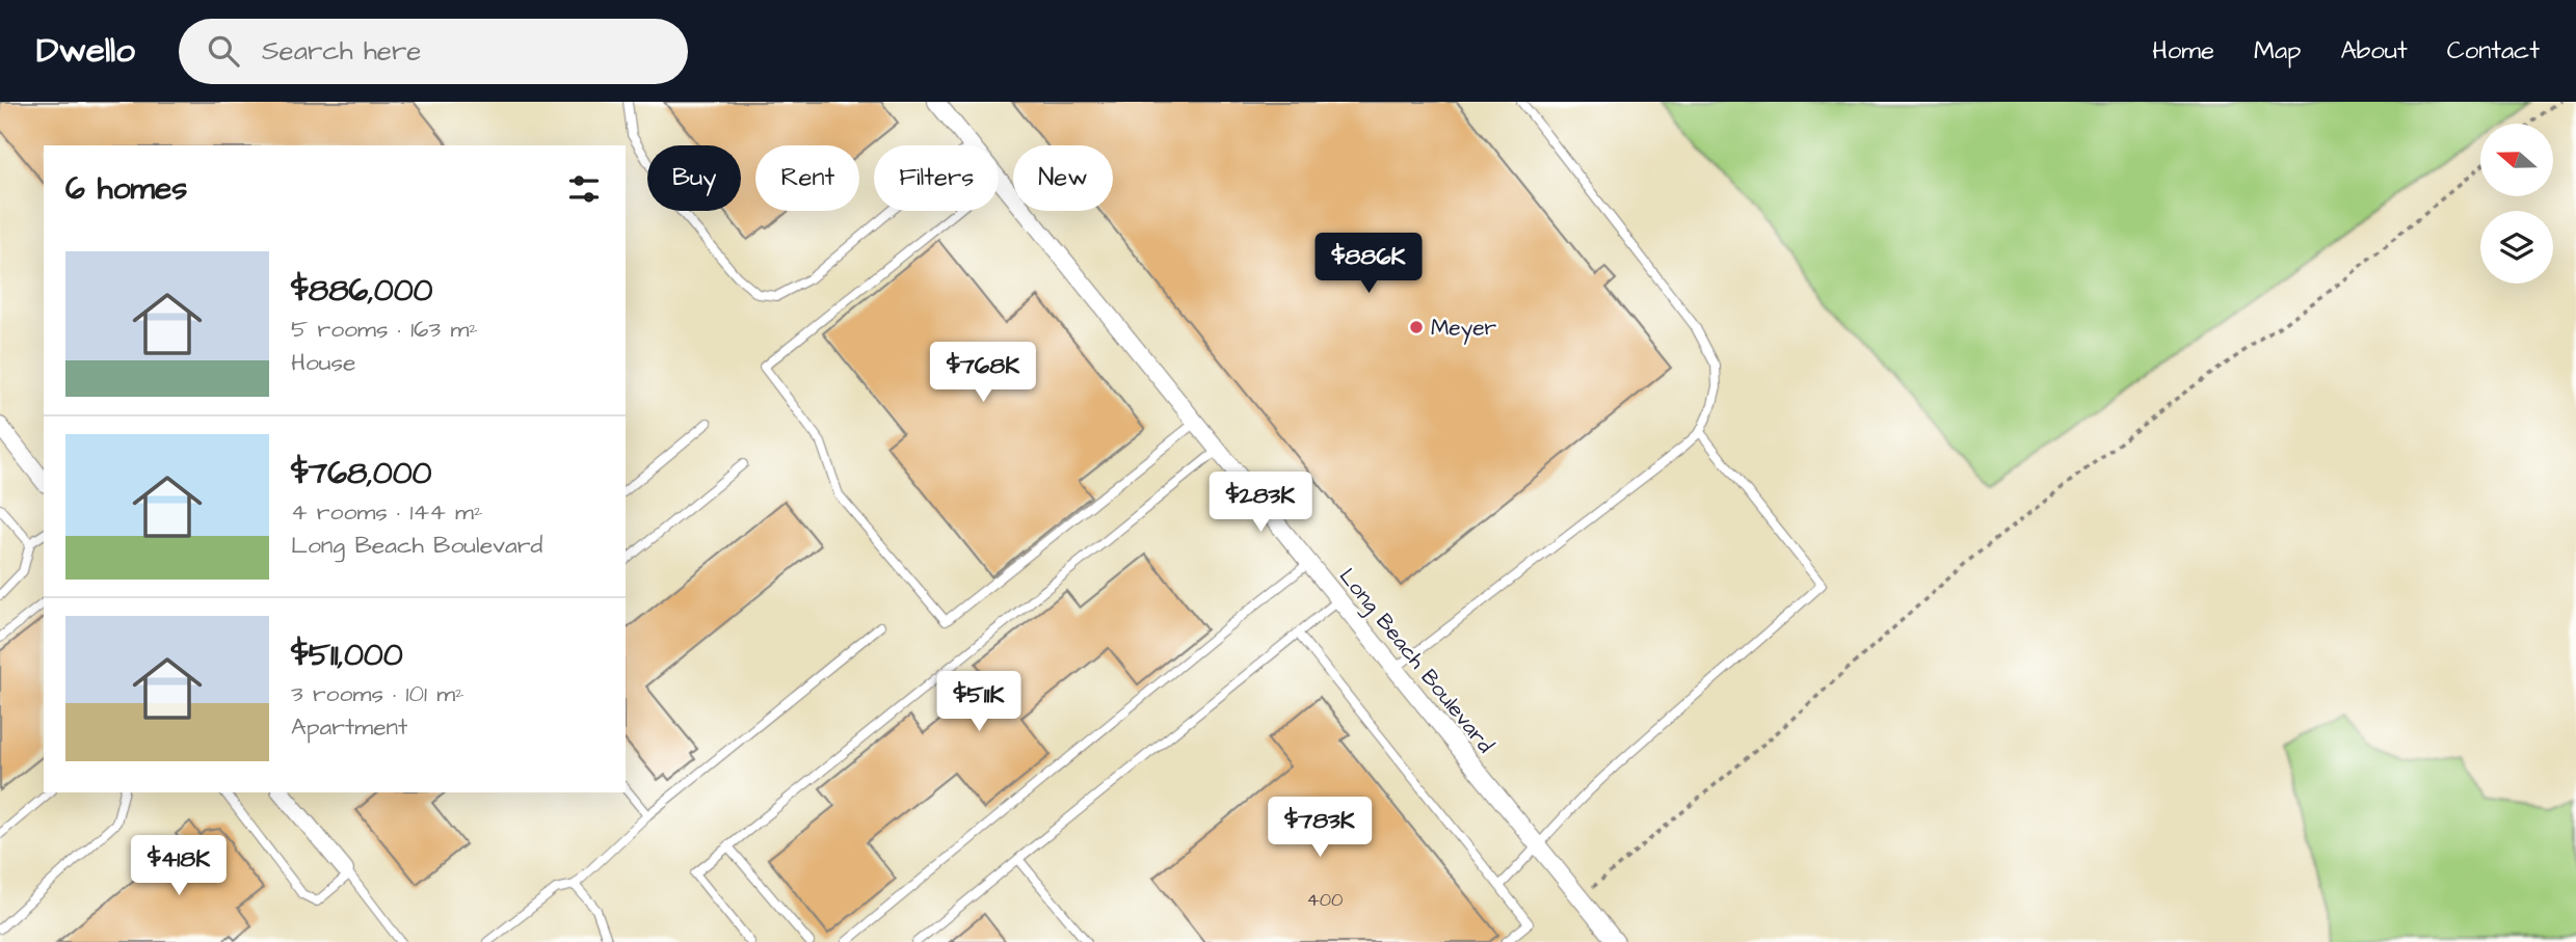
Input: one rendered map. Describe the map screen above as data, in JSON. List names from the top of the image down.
{
  "streets": {
    "street": ["Long Beach Boulevard"]
  },
  "places": ["Meyer"],
  "house_numbers": ["400"],
  "north": "left",
  "page": {
    "header": "Dwello",
    "search": "Search here",
    "nav": [
      "Home",
      "Map",
      "About",
      "Contact"
    ],
    "chip": [
      "Buy",
      "Rent",
      "Filters",
      "New"
    ],
    "heading": "6 homes",
    "price": [
      "$886K",
      "$768K",
      "$283K",
      "$511K",
      "$783K",
      "$418K"
    ],
    "list": [
      {
        "name": "$886,000",
        "note": "5 rooms · 163 m² · House"
      },
      {
        "name": "$768,000",
        "note": "4 rooms · 144 m² · Long Beach Boulevard"
      },
      {
        "name": "$511,000",
        "note": "3 rooms · 101 m² · Apartment"
      }
    ]
  }
}
